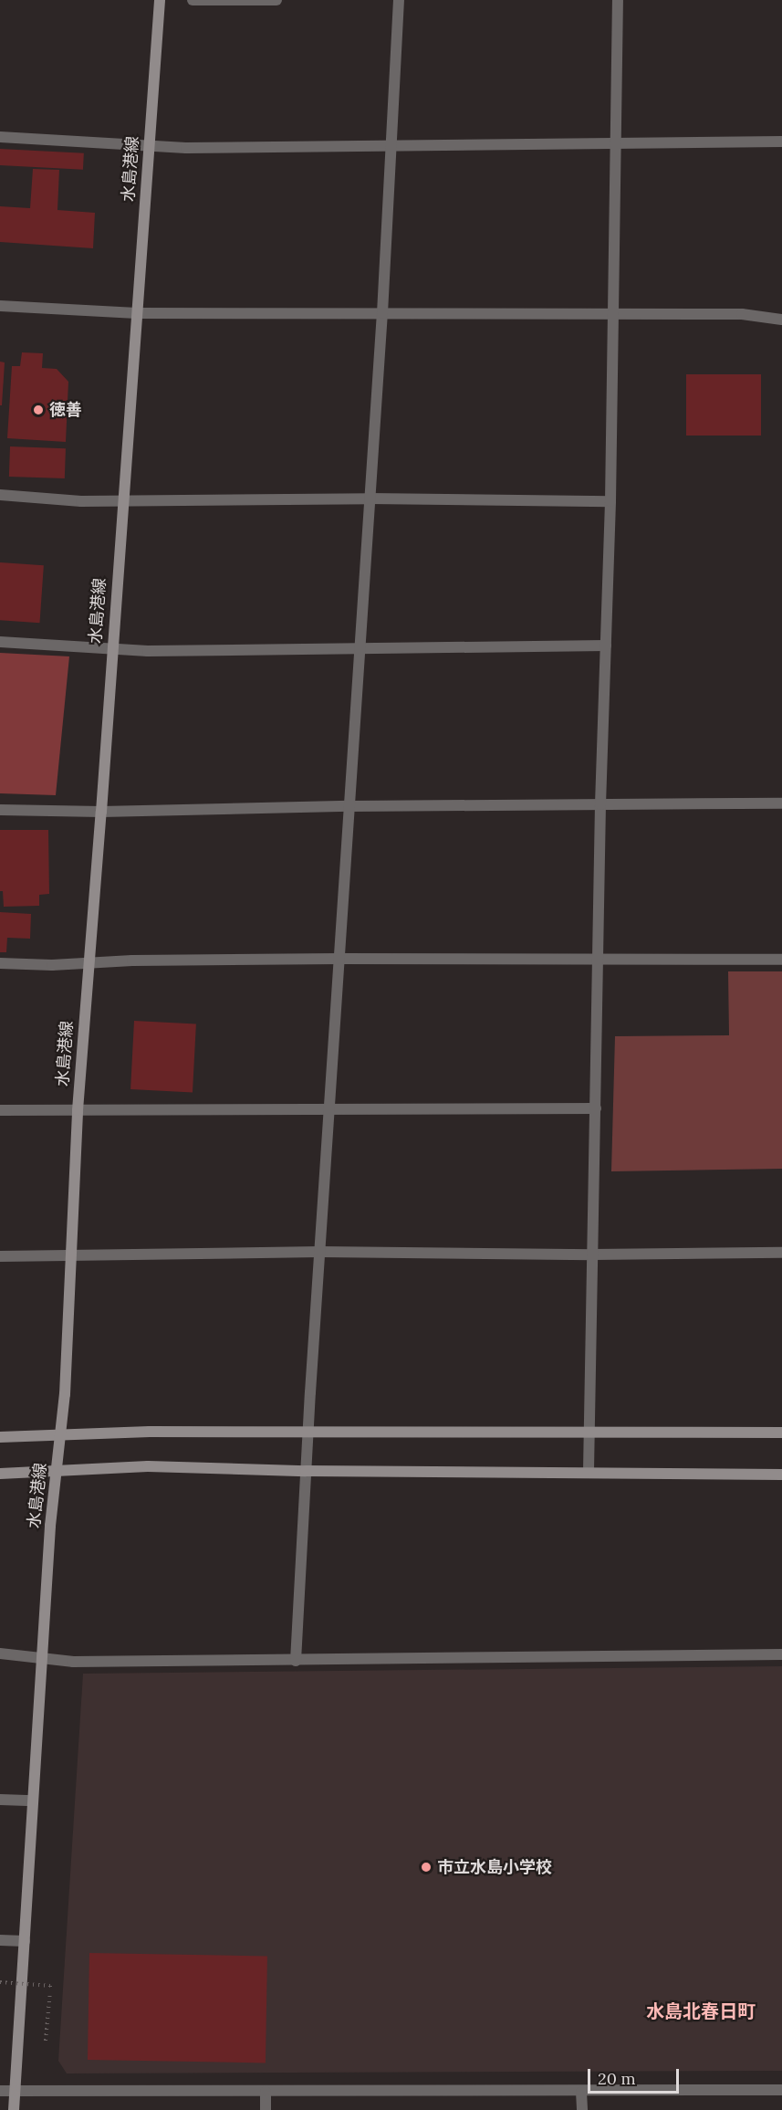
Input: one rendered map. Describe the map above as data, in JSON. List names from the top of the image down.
{
  "streets": {
    "main road": ["水島港線"]
  },
  "districts": ["水島北春日町"],
  "places": ["徳善", "市立水島小学校"],
  "scale_bar": "20 m"
}
